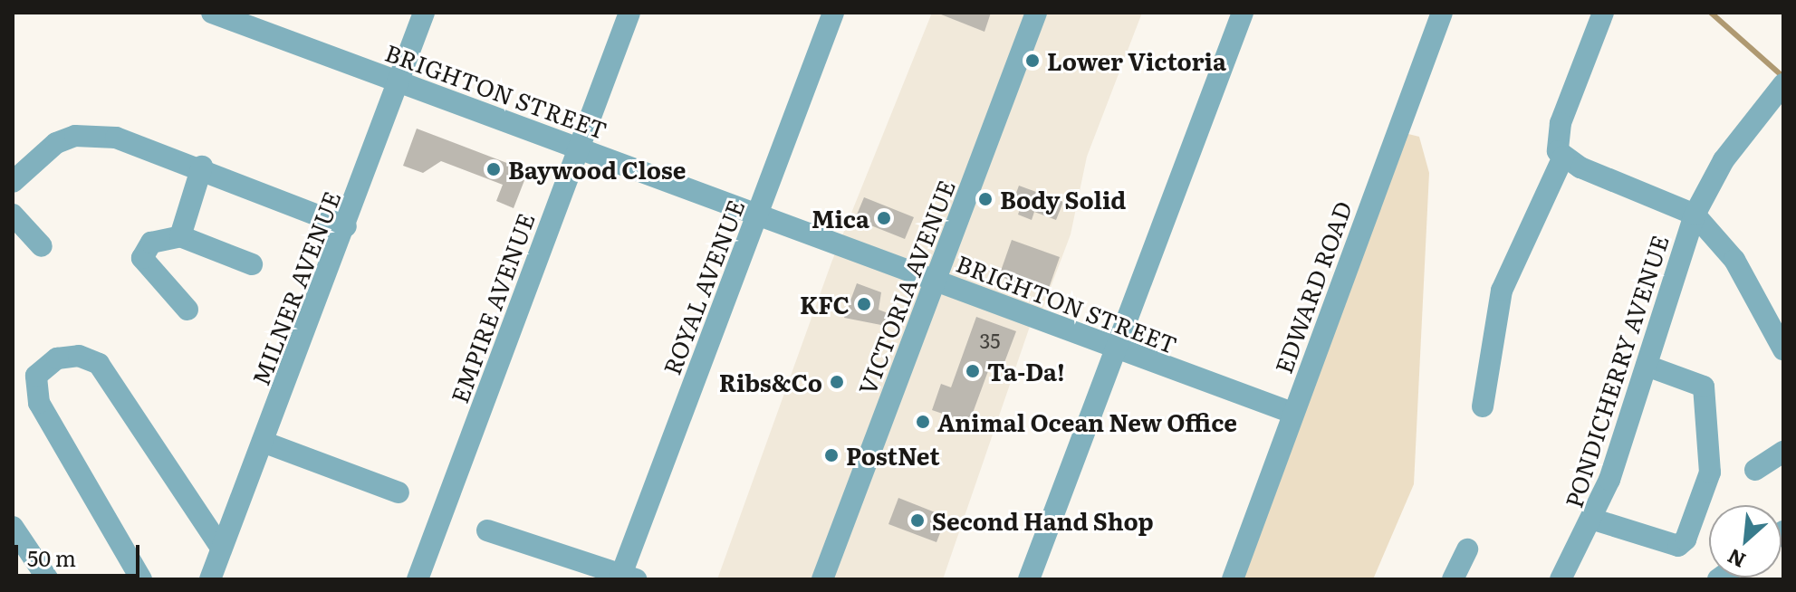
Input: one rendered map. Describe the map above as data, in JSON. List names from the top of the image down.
{
  "streets": {
    "street": [
      "BRIGHTON STREET",
      "ROYAL AVENUE",
      "VICTORIA AVENUE",
      "EDWARD ROAD",
      "MILNER AVENUE",
      "EMPIRE AVENUE",
      "PONDICHERRY AVENUE"
    ]
  },
  "crossings": [
    ["BRIGHTON STREET", "ROYAL AVENUE"],
    ["BRIGHTON STREET", "VICTORIA AVENUE"],
    ["BRIGHTON STREET", "EDWARD ROAD"],
    ["BRIGHTON STREET", "MILNER AVENUE"],
    ["BRIGHTON STREET", "EMPIRE AVENUE"]
  ],
  "places": [
    "Lower Victoria",
    "Baywood Close",
    "Body Solid",
    "Mica",
    "KFC",
    "Ta-Da!",
    "Ribs&Co",
    "Animal Ocean New Office",
    "PostNet",
    "Second Hand Shop"
  ],
  "house_numbers": ["35"],
  "scale_bar": "50 m",
  "north": "bottom left"
}
